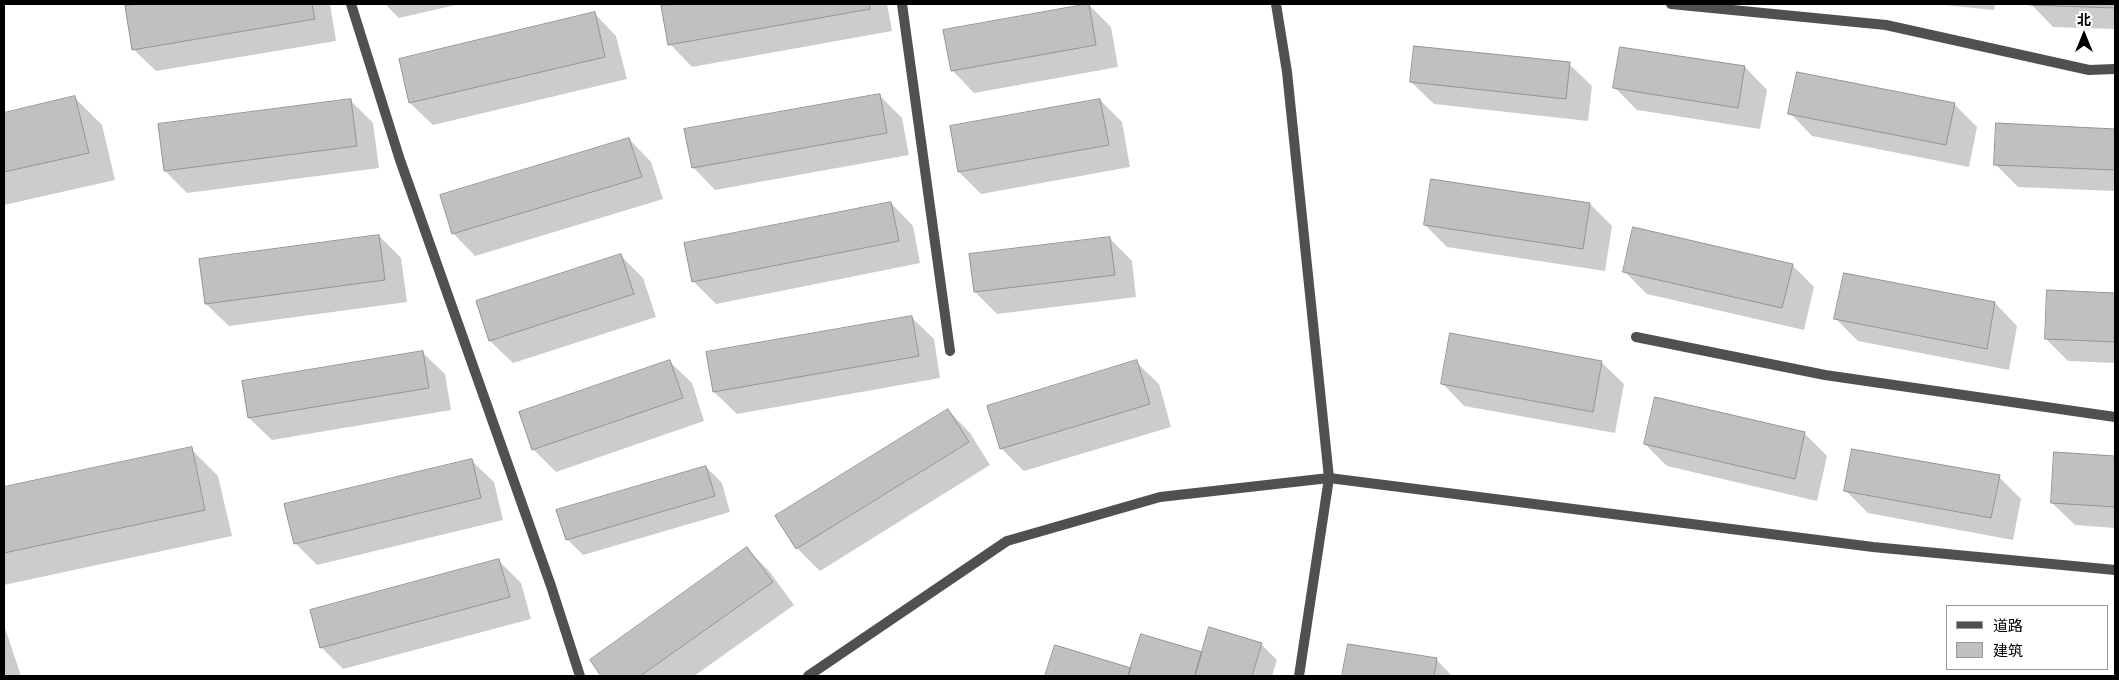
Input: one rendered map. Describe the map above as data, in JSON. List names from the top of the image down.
{
  "legend": ["道路", "建筑"],
  "north": "top"
}
